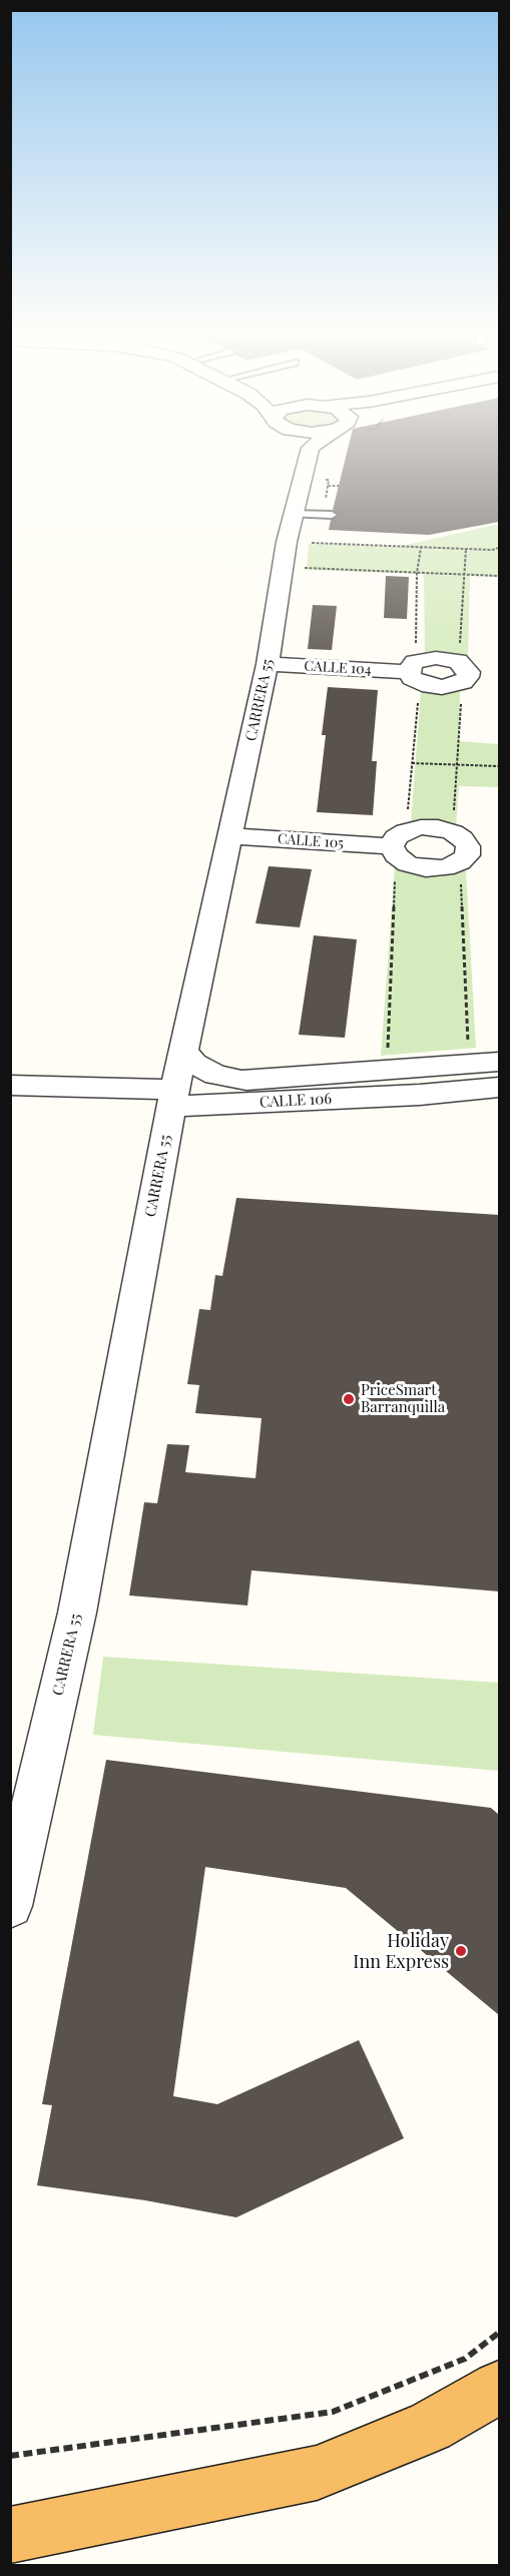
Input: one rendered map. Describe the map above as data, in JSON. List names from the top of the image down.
{
  "streets": {
    "street": [
      "CALLE 104",
      "CARRERA 55",
      "CALLE 105",
      "CALLE 106"
    ]
  },
  "crossings": [
    ["CALLE 104", "CARRERA 55"],
    ["CARRERA 55", "CALLE 105"],
    ["CARRERA 55", "CALLE 106"]
  ],
  "places": ["PriceSmart Barranquilla", "Holiday Inn Express"]
}
